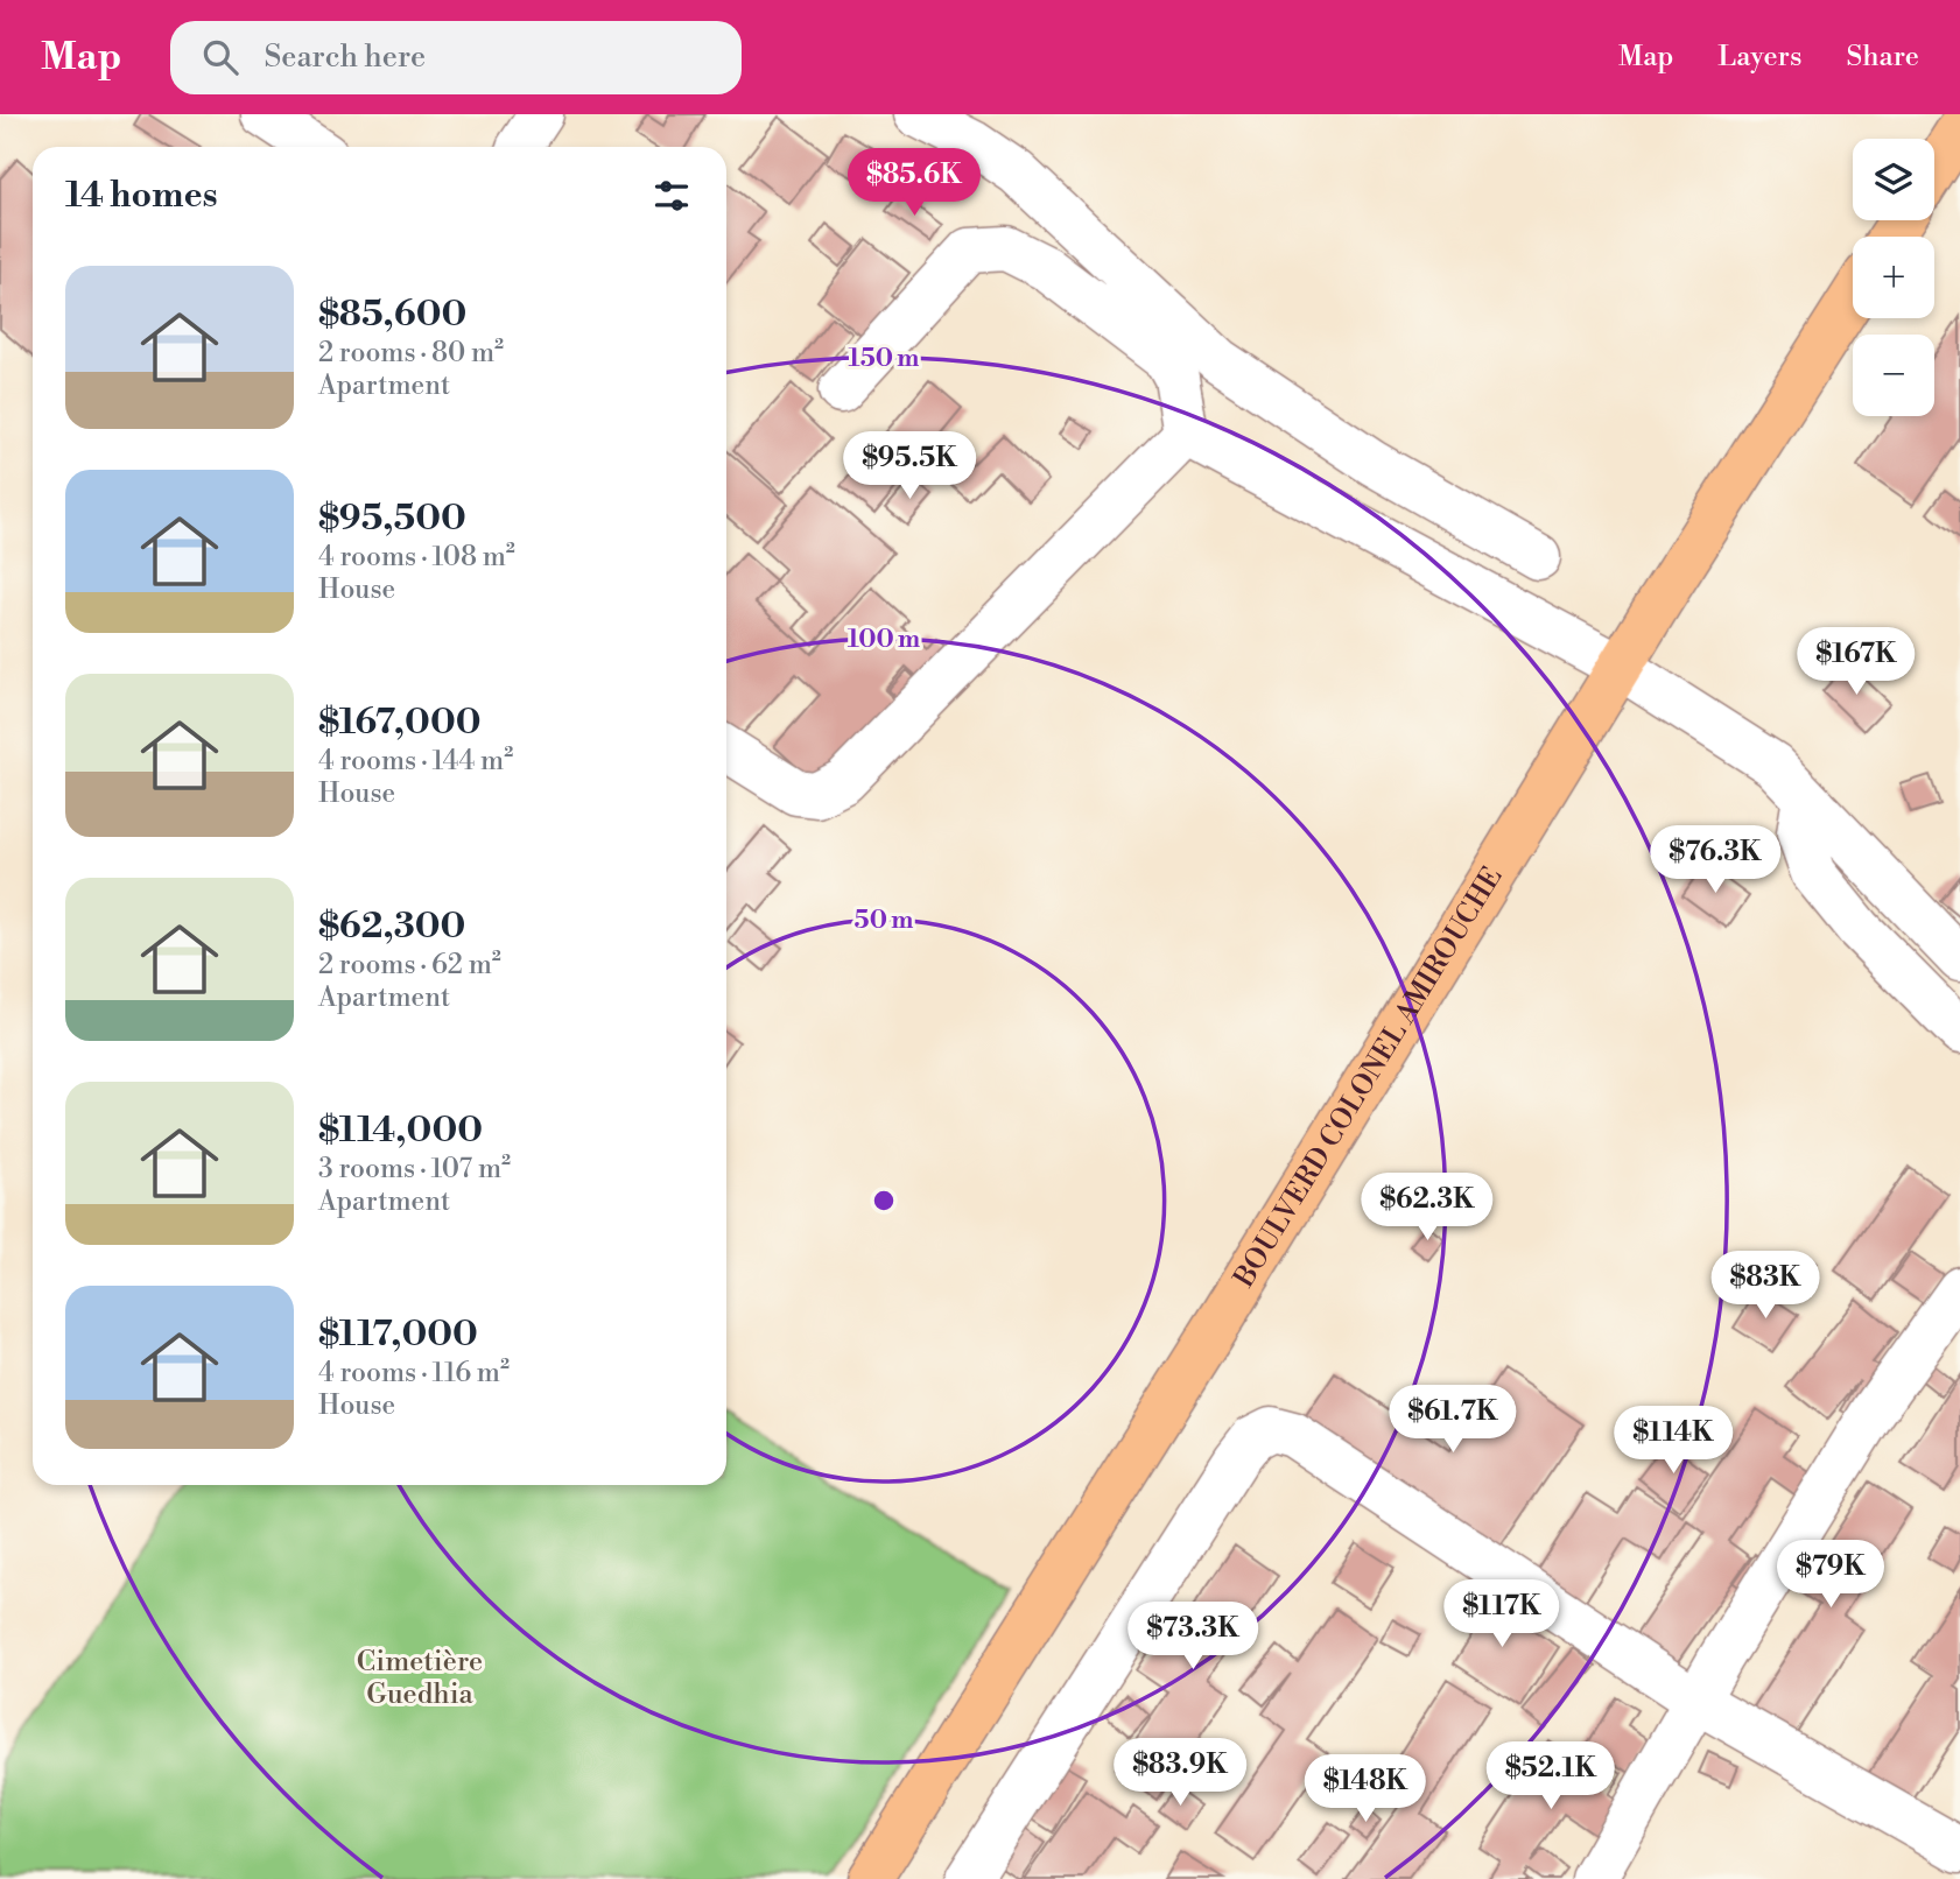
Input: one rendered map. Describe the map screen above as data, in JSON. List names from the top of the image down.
{
  "streets": {
    "main road": ["BOULVERD COLONEL AMIROUCHE"]
  },
  "parks": ["Cimetière Guedhia"],
  "page": {
    "header": "Map",
    "search": "Search here",
    "nav": ["Map", "Layers", "Share"],
    "map_buttons": ["+", "−"],
    "heading": "14 homes",
    "price": [
      "$85.6K",
      "$95.5K",
      "$167K",
      "$76.3K",
      "$62.3K",
      "$83K",
      "$61.7K",
      "$114K",
      "$79K",
      "$117K",
      "$73.3K",
      "$83.9K",
      "$52.1K",
      "$148K"
    ],
    "list": [
      {
        "name": "$85,600",
        "note": "2 rooms · 80 m² · Apartment"
      },
      {
        "name": "$95,500",
        "note": "4 rooms · 108 m² · House"
      },
      {
        "name": "$167,000",
        "note": "4 rooms · 144 m² · House"
      },
      {
        "name": "$62,300",
        "note": "2 rooms · 62 m² · Apartment"
      },
      {
        "name": "$114,000",
        "note": "3 rooms · 107 m² · Apartment"
      },
      {
        "name": "$117,000",
        "note": "4 rooms · 116 m² · House"
      }
    ]
  },
  "rings": ["150 m", "100 m", "50 m"]
}
